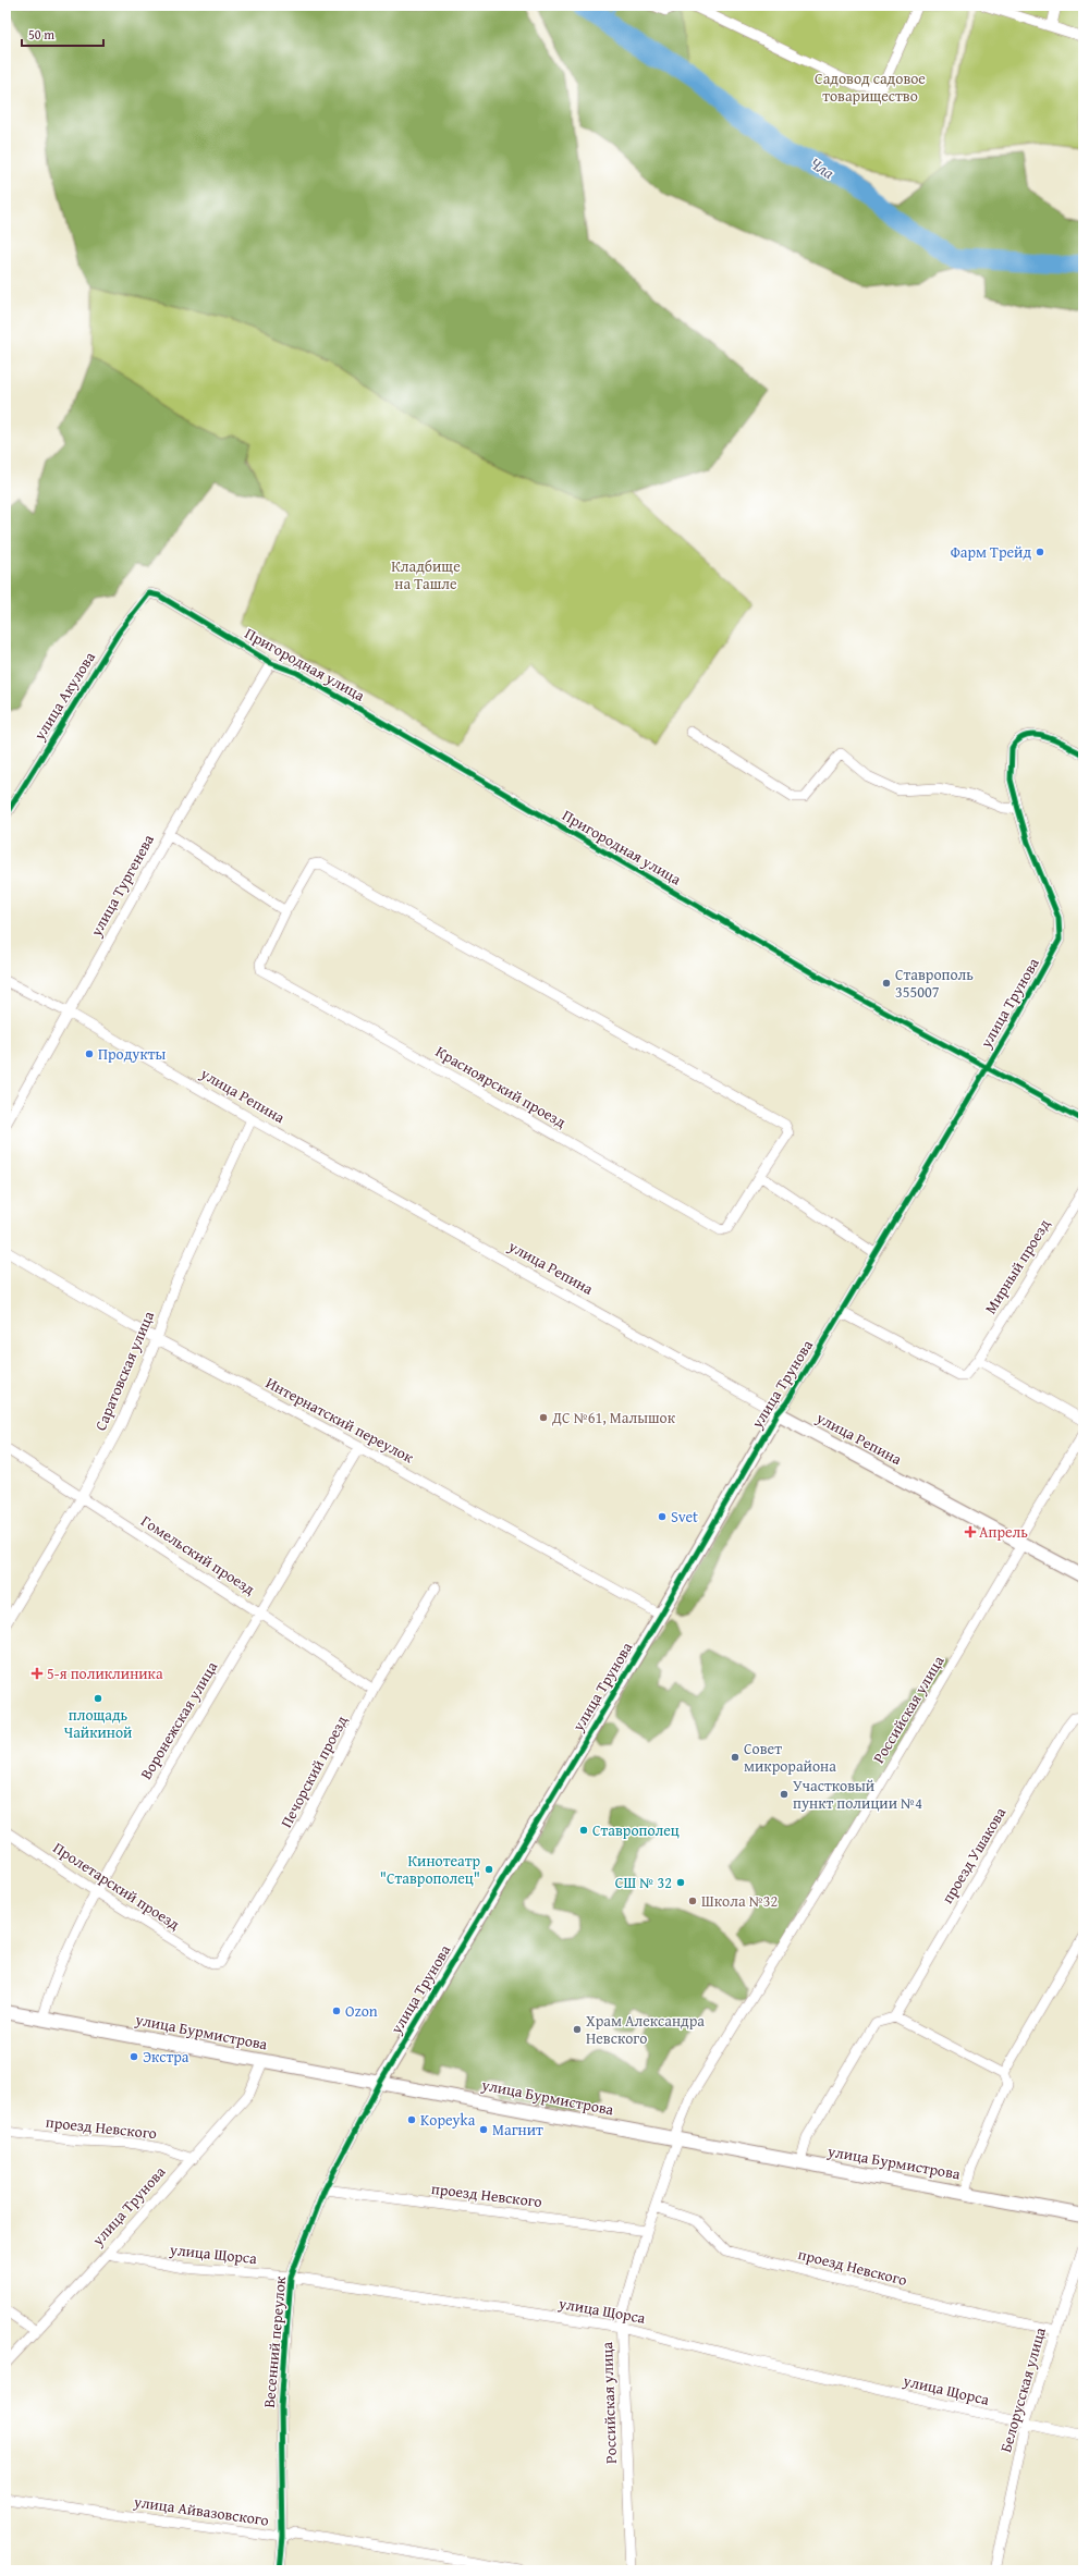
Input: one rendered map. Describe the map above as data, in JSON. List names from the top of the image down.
{
  "streets": {
    "street": [
      "Пригородная улица",
      "улица Акулова",
      "улица Тургенева",
      "улица Трунова",
      "Красноярский проезд",
      "улица Репина",
      "Мирный проезд",
      "Саратовская улица",
      "Интернатский переулок",
      "Гомельский проезд",
      "Российская улица",
      "Воронежская улица",
      "Печорский проезд",
      "проезд Ушакова",
      "Пролетарский проезд",
      "улица Бурмистрова",
      "проезд Невского",
      "улица Щорса",
      "Весенний переулок",
      "Белорусская улица",
      "улица Айвазовского"
    ]
  },
  "crossings": [
    ["Пригородная улица", "улица Акулова"],
    ["Пригородная улица", "улица Тургенева"],
    ["Пригородная улица", "улица Трунова"],
    ["улица Тургенева", "улица Репина"],
    ["улица Трунова", "улица Репина"],
    ["улица Трунова", "Мирный проезд"],
    ["улица Трунова", "Интернатский переулок"],
    ["улица Трунова", "улица Бурмистрова"],
    ["улица Трунова", "проезд Невского"],
    ["улица Трунова", "улица Щорса"],
    ["улица Трунова", "Весенний переулок"],
    ["улица Репина", "Саратовская улица"],
    ["улица Репина", "Российская улица"],
    ["Саратовская улица", "Интернатский переулок"],
    ["Саратовская улица", "Гомельский проезд"],
    ["Интернатский переулок", "Воронежская улица"],
    ["Гомельский проезд", "Воронежская улица"],
    ["Гомельский проезд", "Печорский проезд"],
    ["Российская улица", "улица Бурмистрова"],
    ["Российская улица", "проезд Невского"],
    ["Российская улица", "улица Щорса"],
    ["Воронежская улица", "Пролетарский проезд"],
    ["Воронежская улица", "улица Бурмистрова"],
    ["Печорский проезд", "Пролетарский проезд"],
    ["улица Бурмистрова", "Весенний переулок"],
    ["проезд Невского", "Весенний переулок"],
    ["проезд Невского", "Белорусская улица"],
    ["улица Щорса", "Весенний переулок"],
    ["улица Щорса", "Белорусская улица"],
    ["Весенний переулок", "улица Айвазовского"]
  ],
  "water": ["Чла"],
  "parks": ["Садовод садовое товарищество", "Кладбище на Ташле"],
  "places": {
    "other": [
      "Фарм Трейд",
      "Ставрополь 355007",
      "Продукты",
      "ДС №61, Малышок",
      "Svet",
      "площадь Чайкиной",
      "Совет микрорайона",
      "Участковый пункт полиции №4",
      "Ставрополец",
      "Кинотеатр \"Ставрополец\"",
      "СШ № 32",
      "Школа №32",
      "Ozon",
      "Храм Александра Невского",
      "Экстра",
      "Kopeyka",
      "Магнит"
    ],
    "health": ["Апрель", "5-я поликлиника"]
  },
  "scale_bar": "50 m"
}
